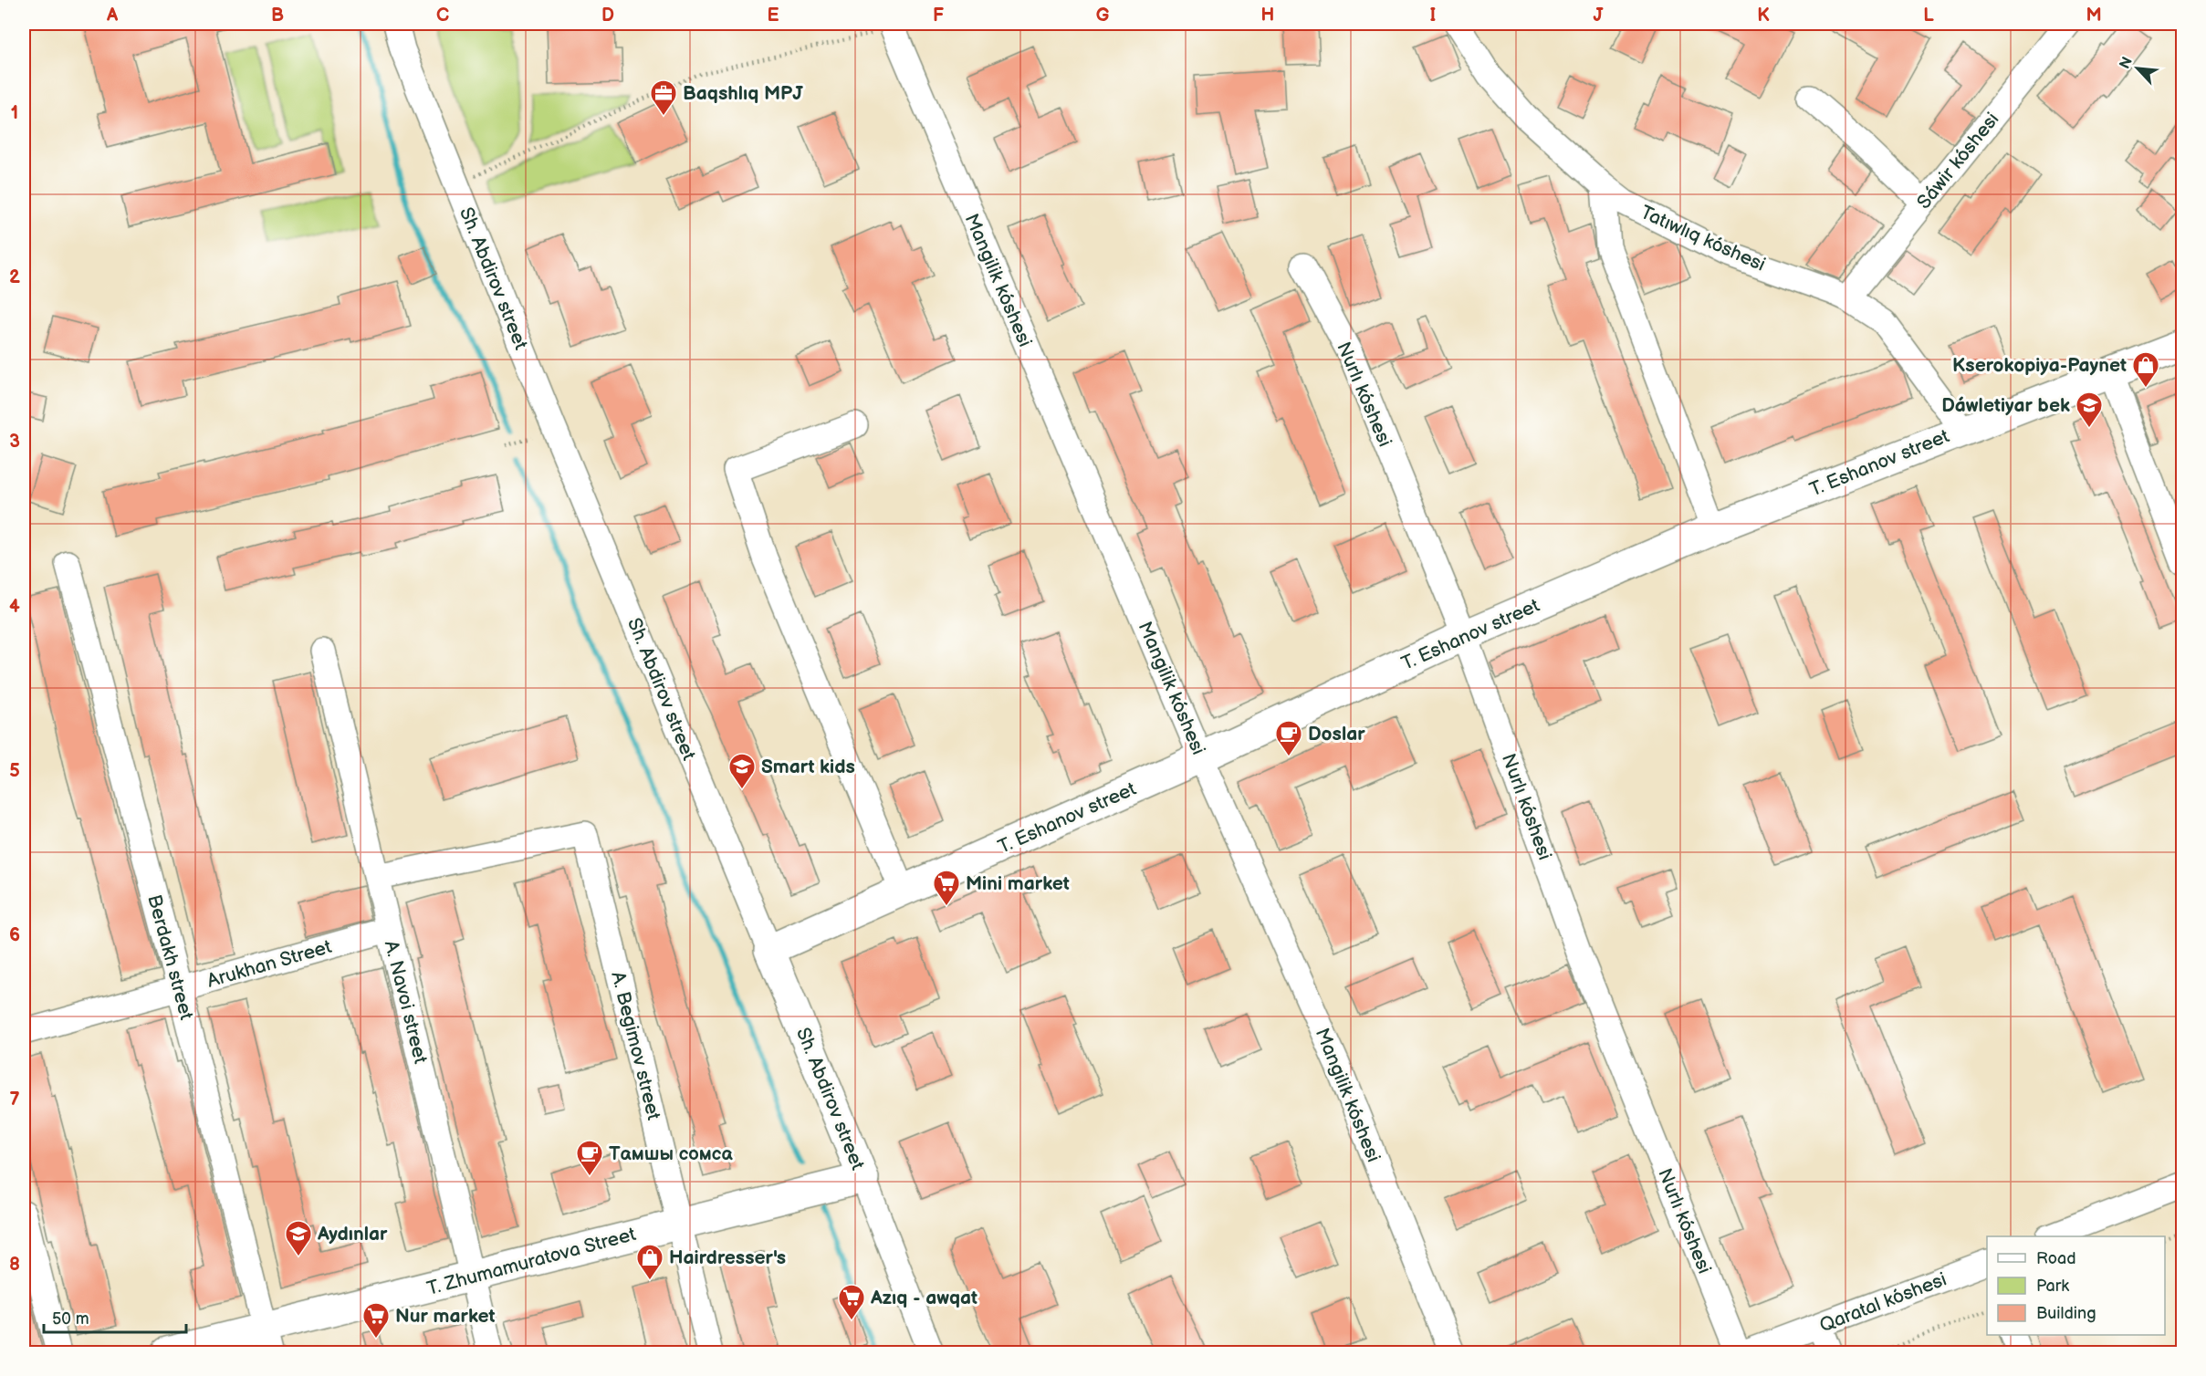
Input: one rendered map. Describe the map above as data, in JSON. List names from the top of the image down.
{
  "streets": {
    "main road": ["Sh. Abdirov street", "T. Eshanov street", "T. Zhumamuratova Street"],
    "street": [
      "Sáwir kóshesi",
      "Tatıwlıq kóshesi",
      "Mangilik kóshesi",
      "Nurlı kóshesi",
      "Berdakh street",
      "Arukhan Street",
      "A. Navoi street",
      "A. Begimov street",
      "Qaratal kóshesi"
    ]
  },
  "crossings": [
    ["Sáwir kóshesi", "Tatıwlıq kóshesi"],
    ["Tatıwlıq kóshesi", "T. Eshanov street"],
    ["Sh. Abdirov street", "T. Eshanov street"],
    ["Sh. Abdirov street", "T. Zhumamuratova Street"],
    ["Mangilik kóshesi", "T. Eshanov street"],
    ["Nurlı kóshesi", "T. Eshanov street"],
    ["Berdakh street", "Arukhan Street"],
    ["Berdakh street", "T. Zhumamuratova Street"],
    ["Arukhan Street", "A. Navoi street"],
    ["A. Navoi street", "A. Begimov street"],
    ["A. Navoi street", "T. Zhumamuratova Street"],
    ["A. Begimov street", "T. Zhumamuratova Street"]
  ],
  "places": {
    "office": ["Baqshlıq MPJ"],
    "shop": ["Kserokopiya-Paynet", "Hairdresser's"],
    "school or university": ["Dáwletiyar bek", "Smart kids", "Aydınlar"],
    "cafe": ["Doslar", "Тамшы сомса"],
    "supermarket": ["Mini market", "Azıq - awqat", "Nur market"]
  },
  "legend": ["Road", "Park", "Building"],
  "scale_bar": "50 m",
  "north": "top left",
  "grid": {
    "columns": [
      "A",
      "B",
      "C",
      "D",
      "E",
      "F",
      "G",
      "H",
      "I",
      "J",
      "K",
      "L",
      "M"
    ],
    "rows": [
      "1",
      "2",
      "3",
      "4",
      "5",
      "6",
      "7",
      "8"
    ]
  }
}
